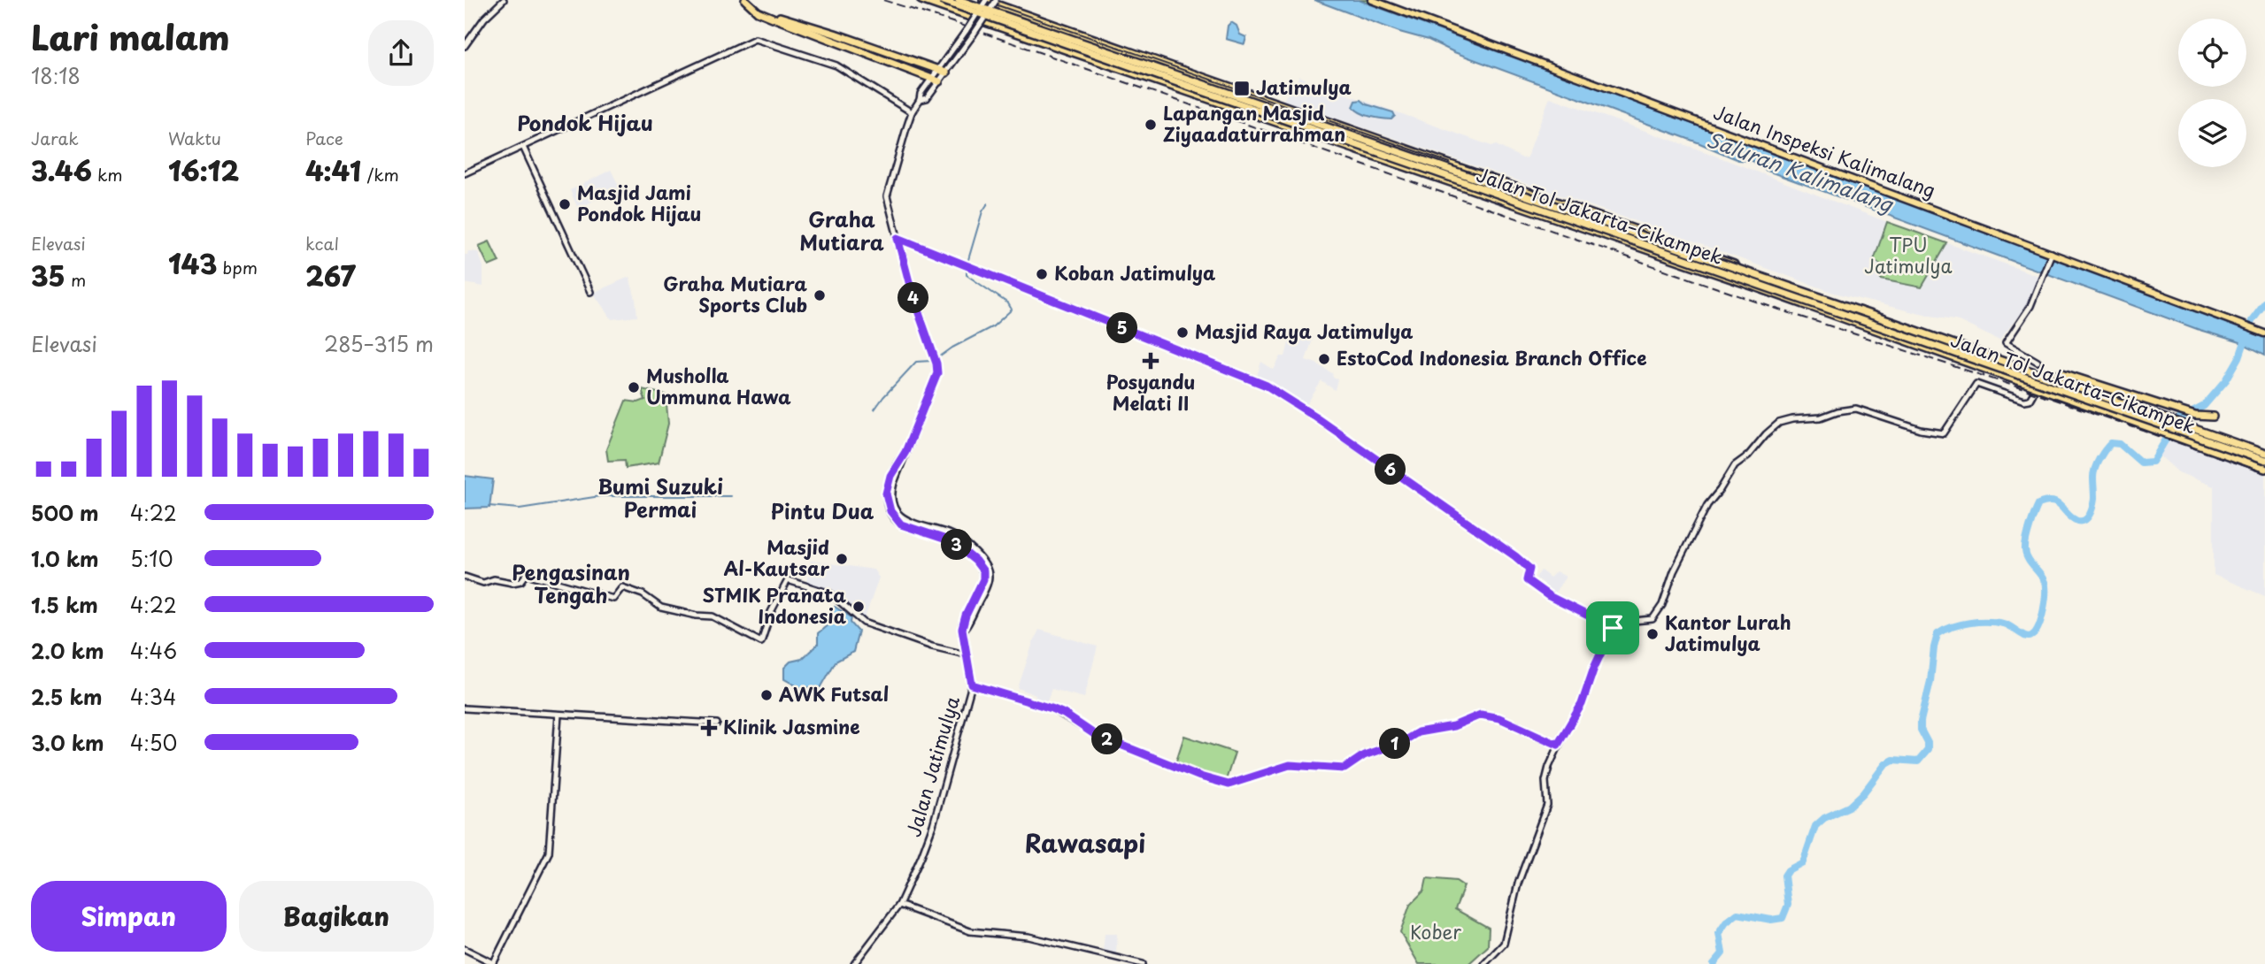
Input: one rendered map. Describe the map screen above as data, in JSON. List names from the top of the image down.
{
  "streets": {
    "highway": ["Jalan Tol Jakarta–Cikampek"],
    "main road": ["Jalan Inspeksi Kalimalang"],
    "street": ["Jalan Jatimulya"]
  },
  "districts": [
    "Pondok Hijau",
    "Graha Mutiara",
    "Bumi Suzuki Permai",
    "Pintu Dua",
    "Pengasinan Tengah",
    "Rawasapi"
  ],
  "water": ["Saluran Kalimalang"],
  "parks": ["TPU Jatimulya", "Kober"],
  "places": {
    "transit": ["Jatimulya"],
    "other": [
      "Lapangan Masjid Ziyaadaturrahman",
      "Masjid Jami Pondok Hijau",
      "Koban Jatimulya",
      "Graha Mutiara Sports Club",
      "Masjid Raya Jatimulya",
      "EstoCod Indonesia Branch Office",
      "Musholla Ummuna Hawa",
      "Masjid Al-Kautsar",
      "STMIK Pranata Indonesia",
      "Kantor Lurah Jatimulya",
      "AWK Futsal"
    ],
    "health": ["Posyandu Melati II", "Klinik Jasmine"]
  },
  "page": {
    "heading": ["Lari malam", "18:18"],
    "stats": [
      ["Jarak", "3.46 km"],
      ["Waktu", "16:12"],
      ["Pace", "4:41 /km"],
      ["Elevasi", "35 m"],
      ["143 bpm"],
      ["kcal", "267"]
    ],
    "pins": [
      "4",
      "5",
      "6",
      "3",
      "2",
      "1"
    ],
    "chart": ["Elevasi", "285–315 m"],
    "list": [
      {
        "name": "500 m",
        "note": "4:22"
      },
      {
        "name": "1.0 km",
        "note": "5:10"
      },
      {
        "name": "1.5 km",
        "note": "4:22"
      },
      {
        "name": "2.0 km",
        "note": "4:46"
      },
      {
        "name": "2.5 km",
        "note": "4:34"
      },
      {
        "name": "3.0 km",
        "note": "4:50"
      }
    ],
    "buttons": ["Simpan", "Bagikan"]
  }
}
